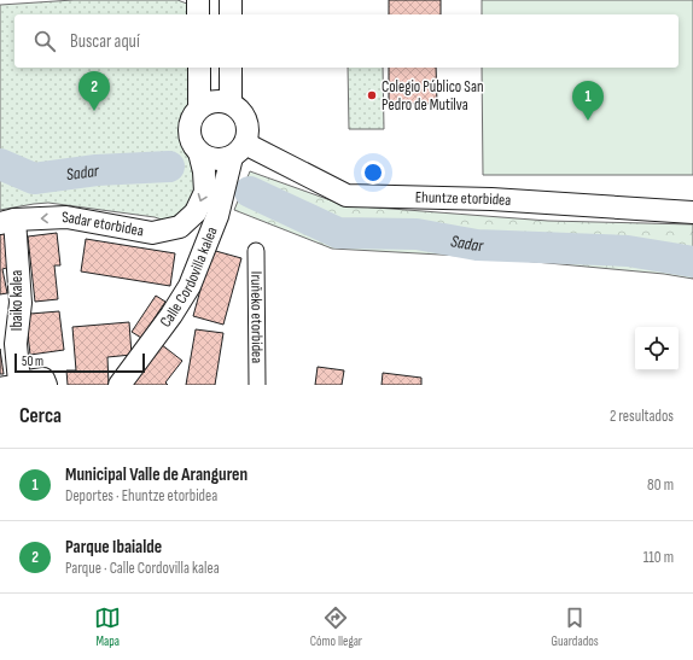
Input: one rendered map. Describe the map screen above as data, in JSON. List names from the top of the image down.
{
  "streets": {
    "street": [
      "Ehuntze etorbidea",
      "Sadar etorbidea",
      "Calle Cordovilla kalea",
      "Ibaiko kalea",
      "Iruñeko etorbidea"
    ]
  },
  "crossings": [
    ["Ehuntze etorbidea", "Sadar etorbidea"],
    ["Ehuntze etorbidea", "Calle Cordovilla kalea"],
    ["Sadar etorbidea", "Calle Cordovilla kalea"],
    ["Sadar etorbidea", "Ibaiko kalea"]
  ],
  "water": ["Sadar"],
  "places": ["Colegio Público San Pedro de Mutilva"],
  "scale_bar": "50 m",
  "page": {
    "search": "Buscar aquí",
    "pins": ["2", "1"],
    "scale": "50 m",
    "heading": ["Cerca", "2 resultados"],
    "list": [
      {
        "mark": "1",
        "name": "Municipal Valle de Aranguren",
        "note": "Deportes · Ehuntze etorbidea",
        "value": "80 m"
      },
      {
        "mark": "2",
        "name": "Parque Ibaialde",
        "note": "Parque · Calle Cordovilla kalea",
        "value": "110 m"
      }
    ],
    "nav": ["Mapa", "Cómo llegar", "Guardados"]
  }
}
